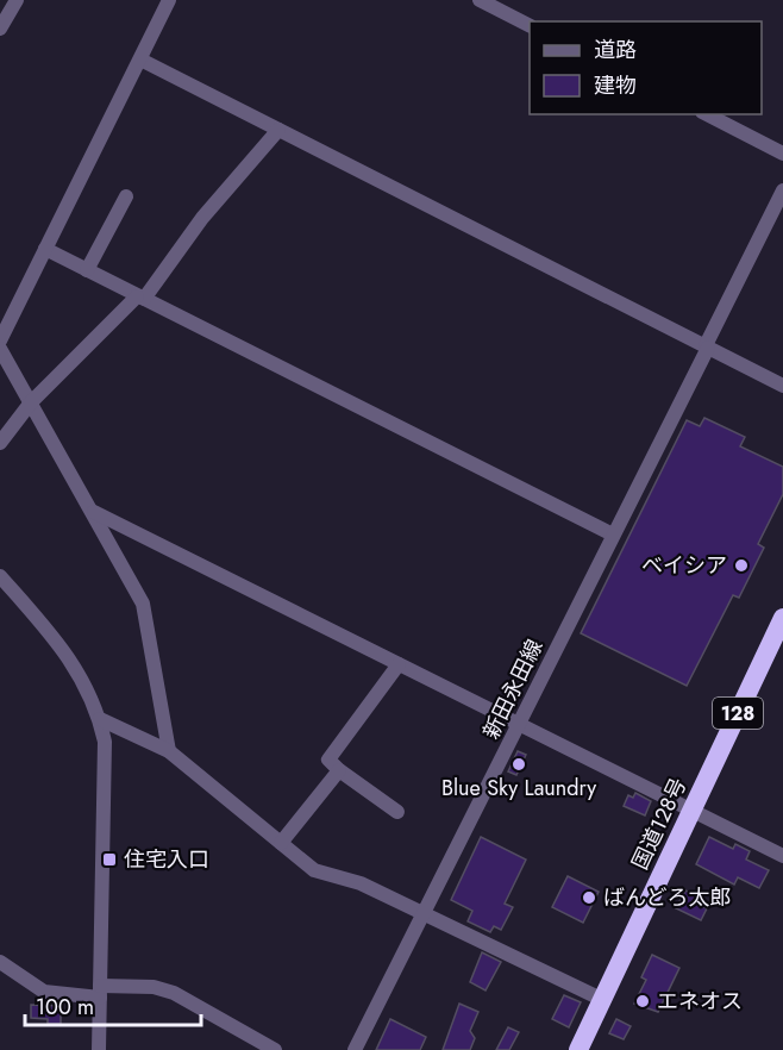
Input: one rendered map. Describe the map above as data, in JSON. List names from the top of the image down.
{
  "streets": {
    "highway": ["128", "国道128号"],
    "street": ["新田永田線"]
  },
  "places": {
    "other": [
      "ベイシア",
      "Blue Sky Laundry",
      "ばんどろ太郎",
      "エネオス"
    ],
    "transit": ["住宅入口"]
  },
  "legend": ["道路", "建物"],
  "scale_bar": "100 m"
}
